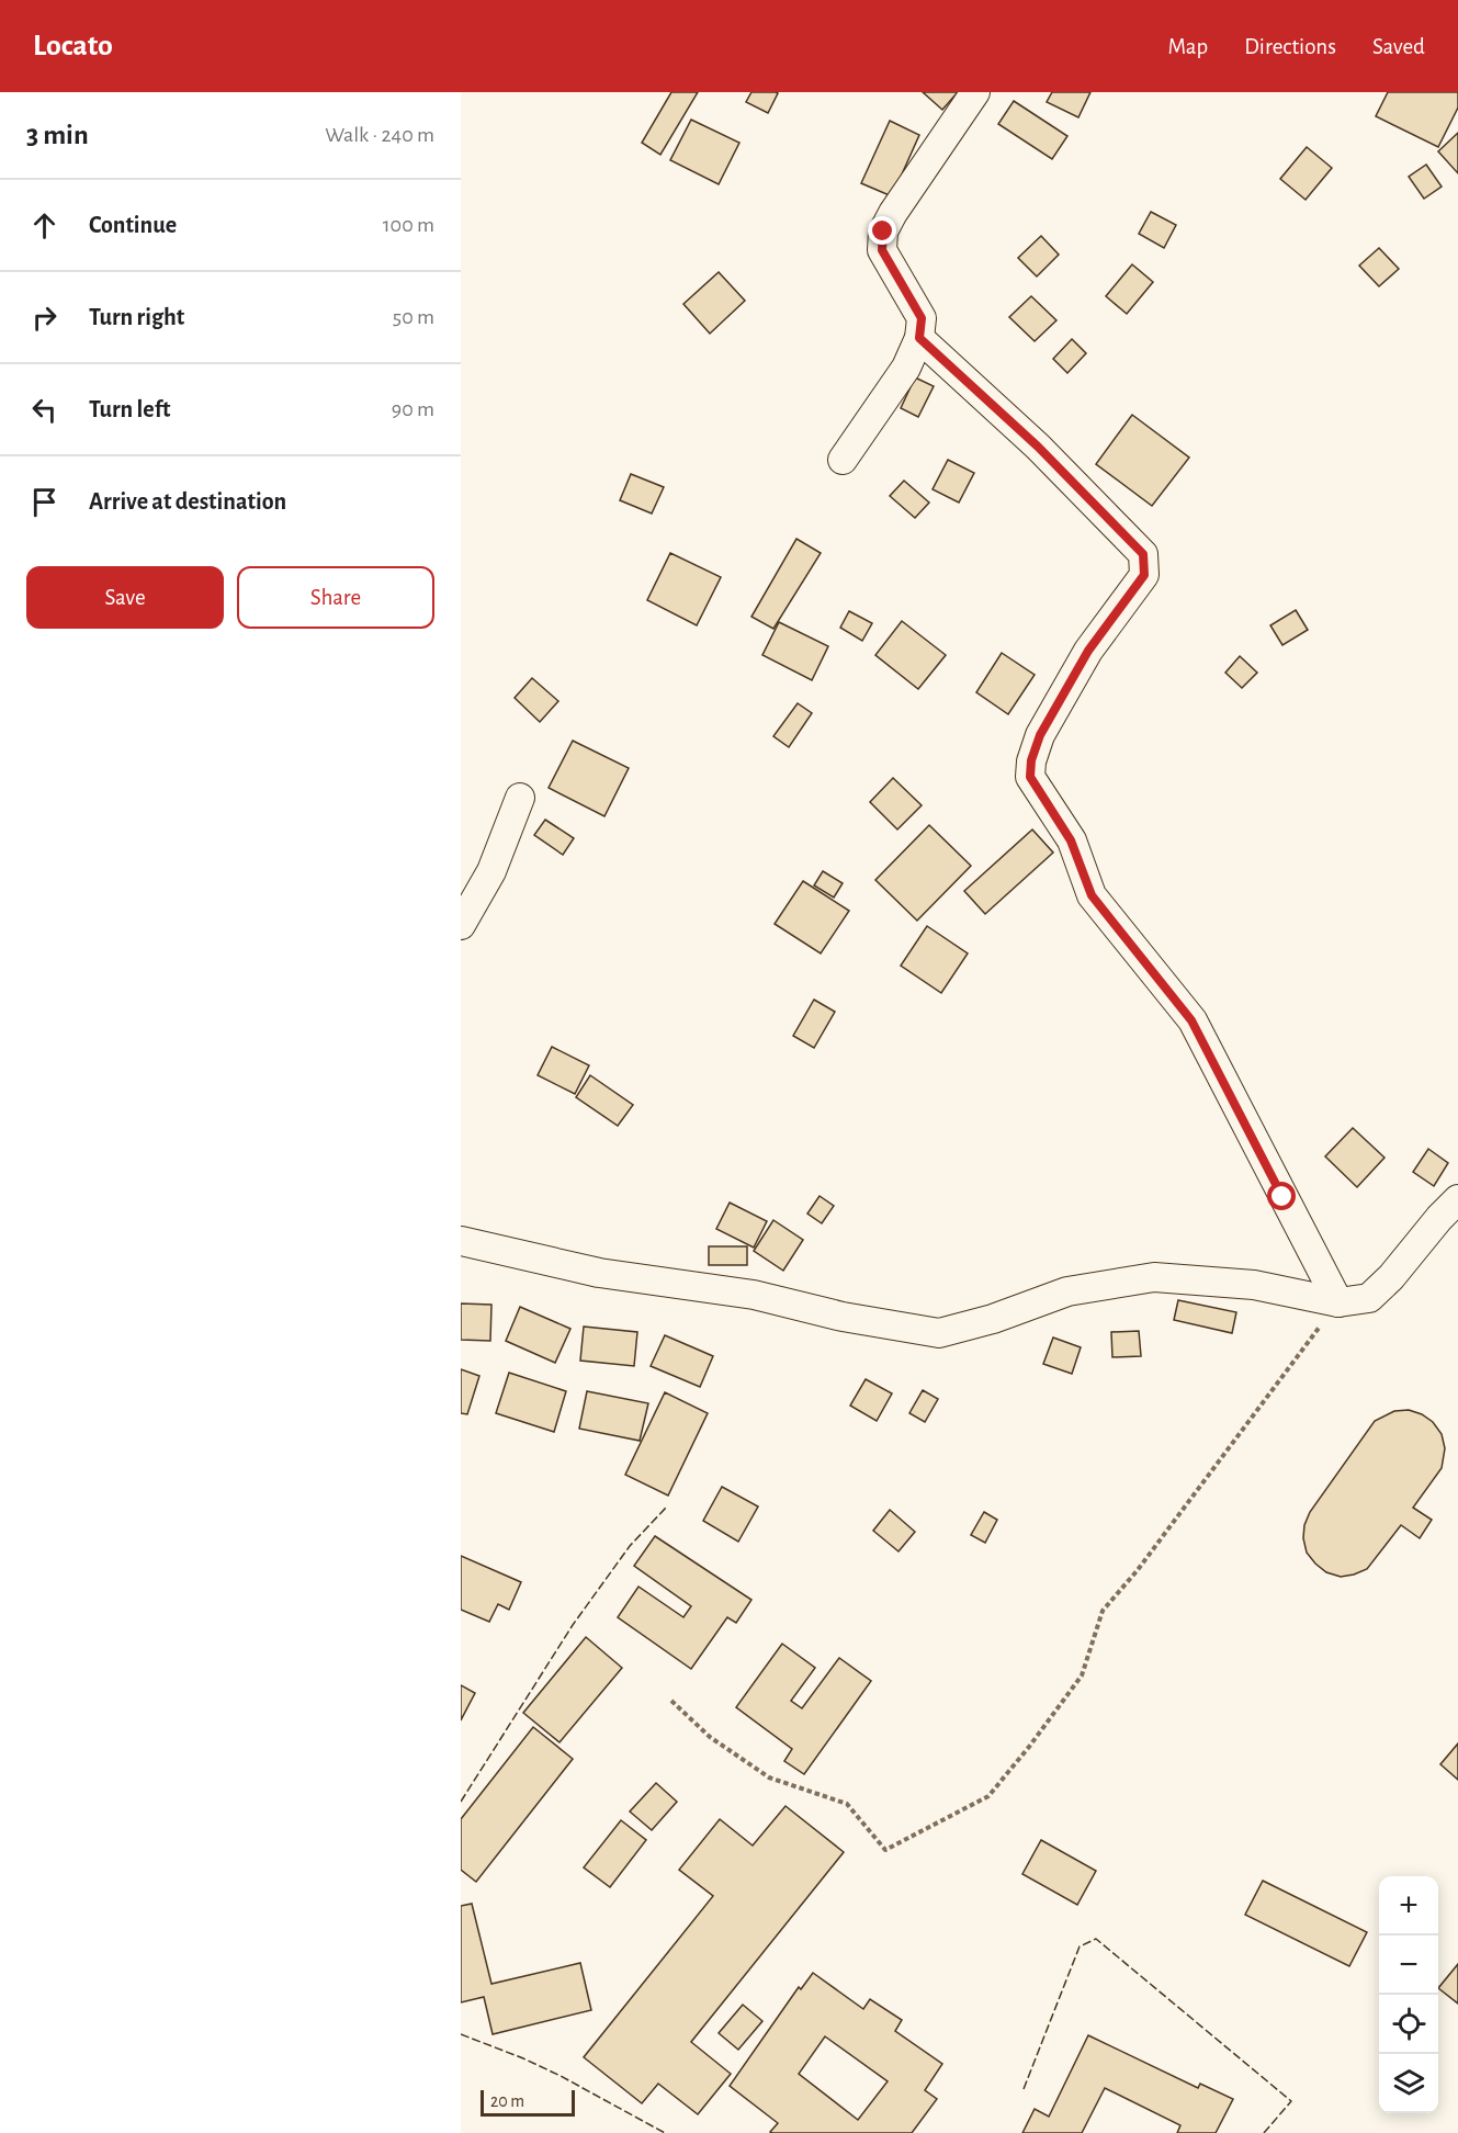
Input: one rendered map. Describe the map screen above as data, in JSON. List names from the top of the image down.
{
  "scale_bar": "20 m",
  "page": {
    "header": "Locato",
    "nav": ["Map", "Directions", "Saved"],
    "heading": ["3 min", "Walk · 240 m"],
    "list": [
      ["Continue", "100 m"],
      ["Turn right", "50 m"],
      ["Turn left", "90 m"],
      "Arrive at destination"
    ],
    "buttons": ["Save", "Share"],
    "map_buttons": ["+", "−"],
    "scale": "20 m"
  }
}
